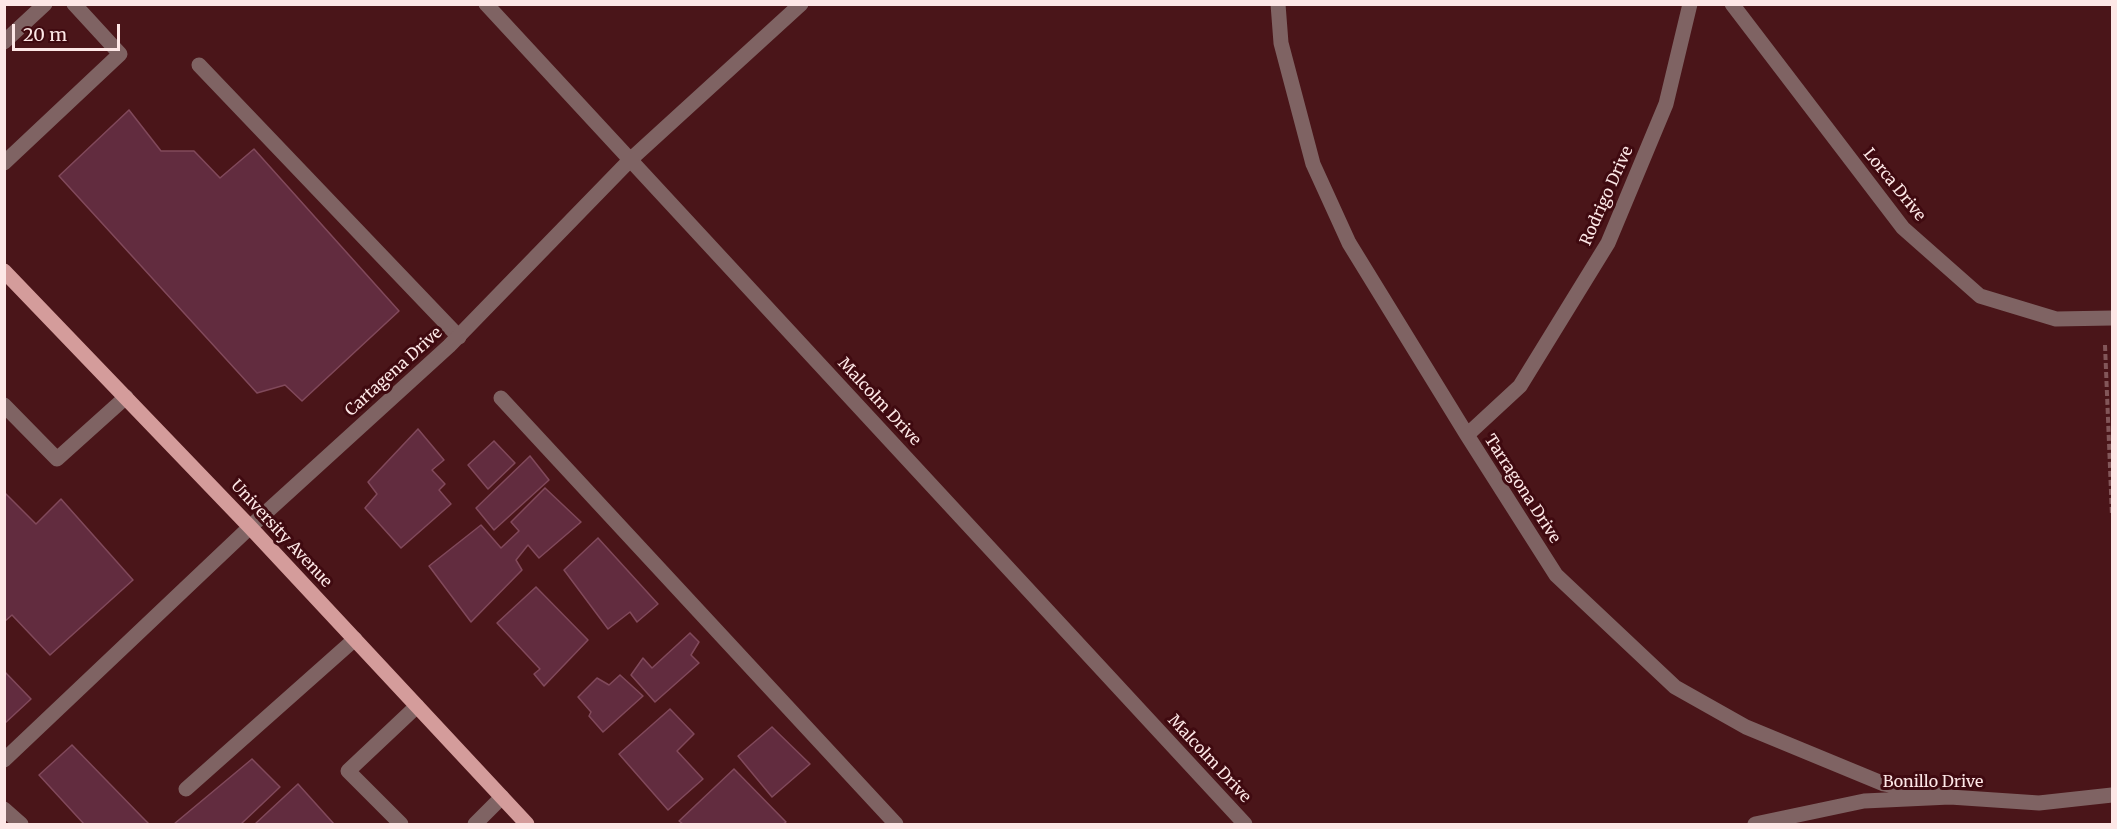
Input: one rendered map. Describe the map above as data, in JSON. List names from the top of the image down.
{
  "streets": {
    "main road": ["University Avenue"],
    "street": [
      "Lorca Drive",
      "Rodrigo Drive",
      "Cartagena Drive",
      "Malcolm Drive",
      "Tarragona Drive",
      "Bonillo Drive"
    ]
  },
  "crossings": [
    ["Rodrigo Drive", "Tarragona Drive"],
    ["Cartagena Drive", "Malcolm Drive"],
    ["Cartagena Drive", "University Avenue"],
    ["Tarragona Drive", "Bonillo Drive"]
  ],
  "scale_bar": "20 m"
}
